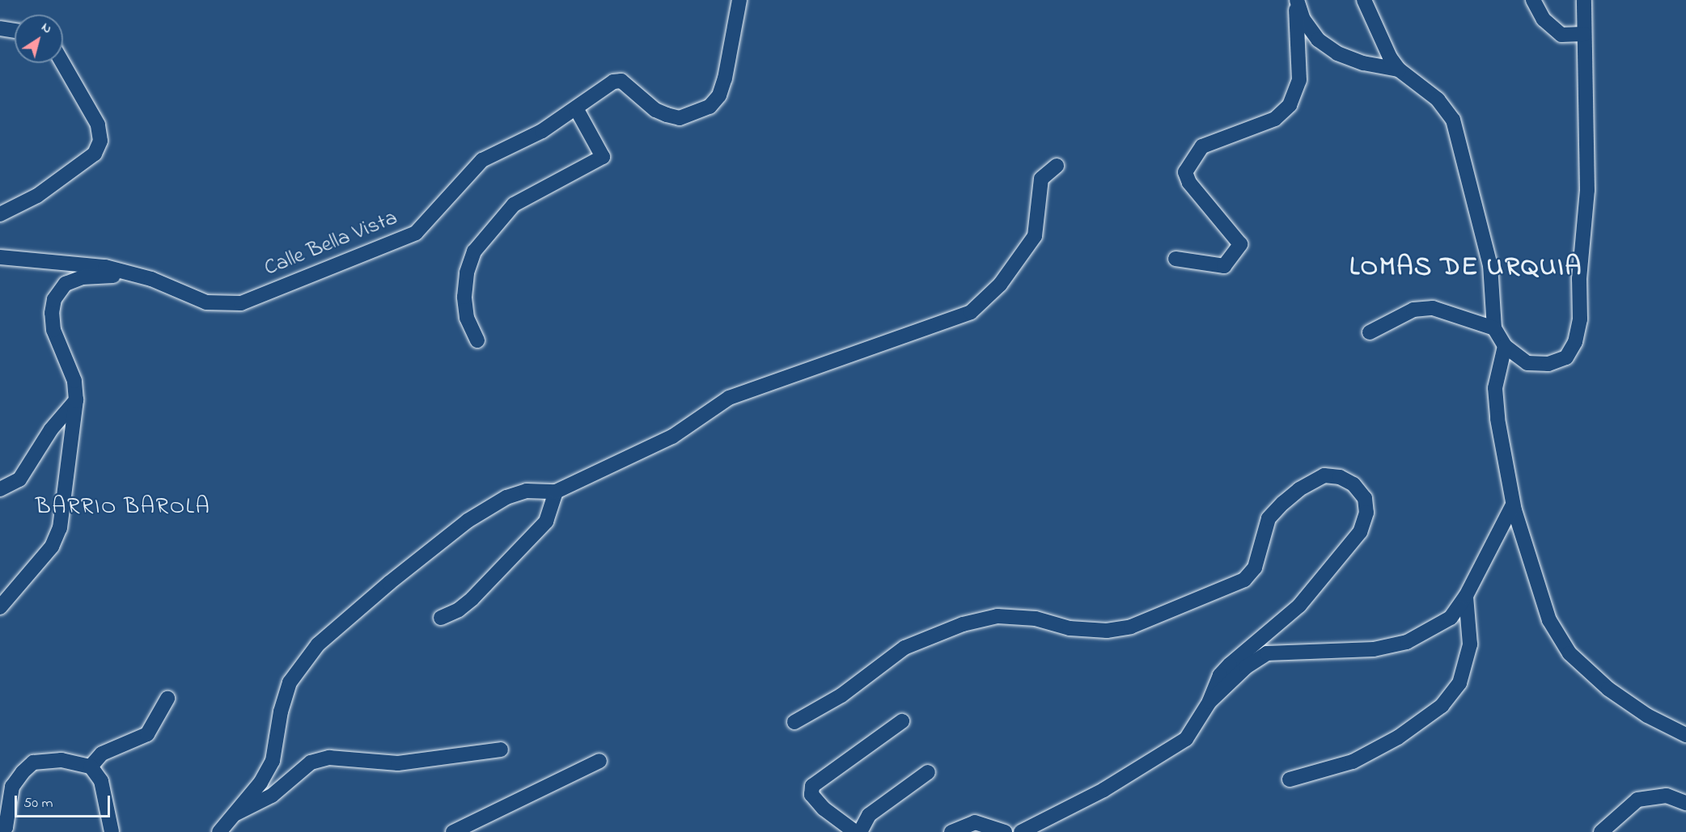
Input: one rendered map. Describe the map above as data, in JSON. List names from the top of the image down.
{
  "streets": {
    "street": ["Calle Bella Vista"]
  },
  "districts": ["LOMAS DE URQUIA", "BARRIO BAROLA"],
  "scale_bar": "50 m",
  "north": "top right"
}
